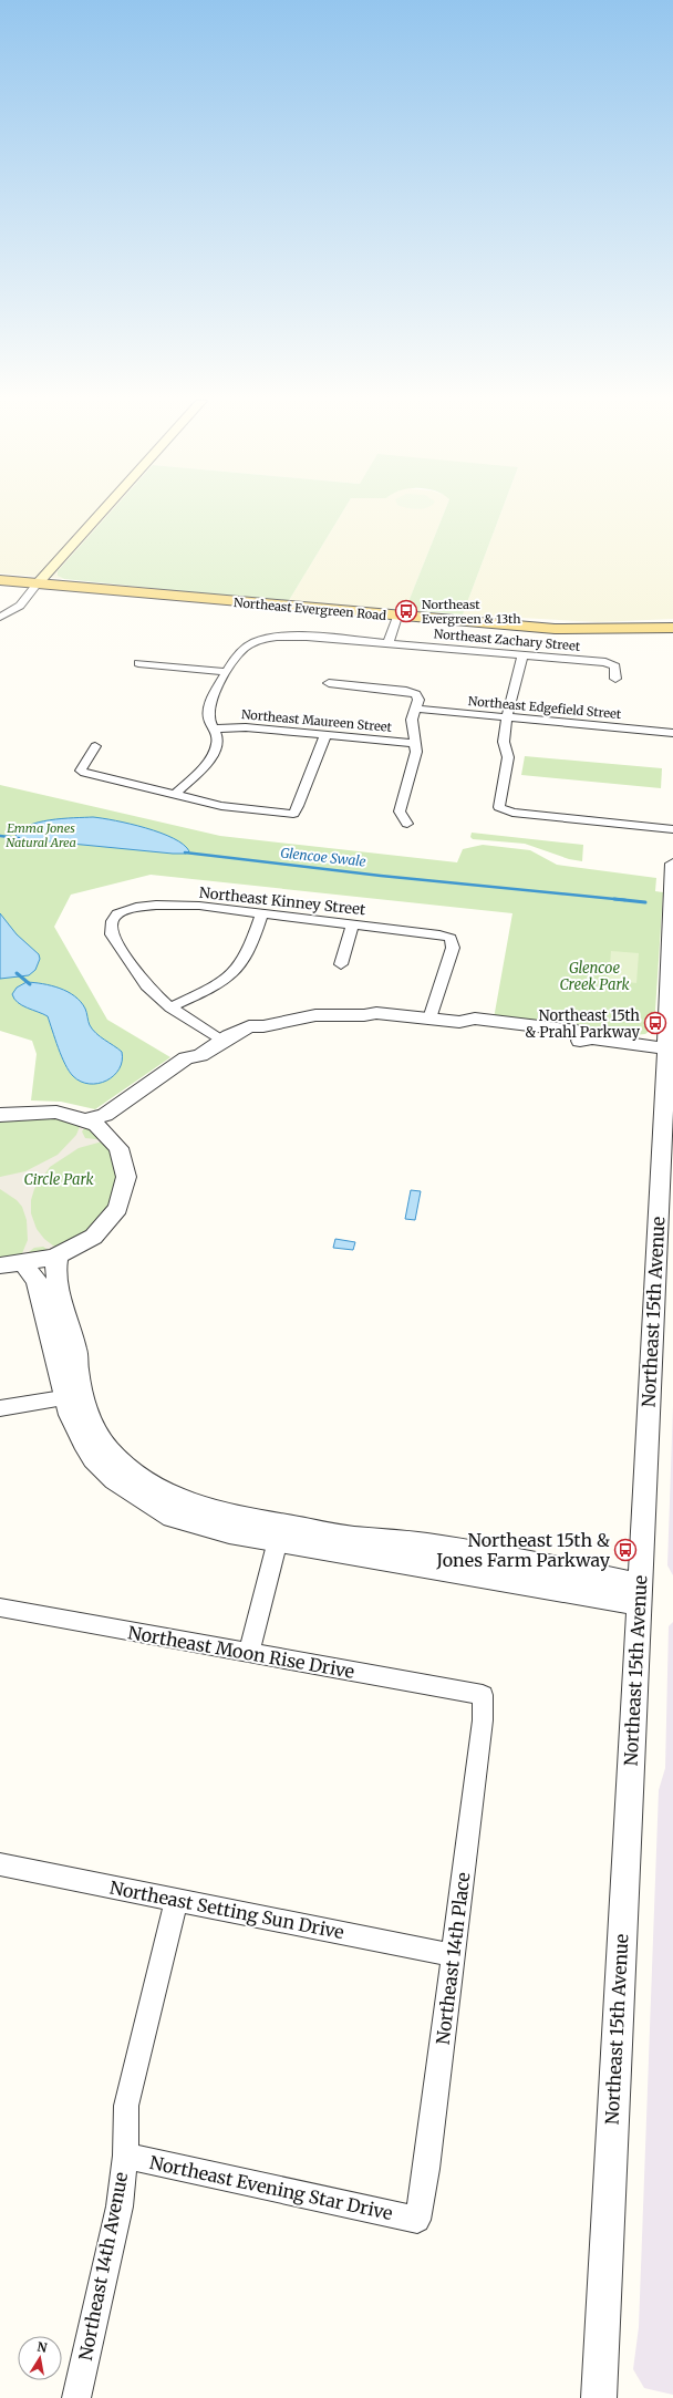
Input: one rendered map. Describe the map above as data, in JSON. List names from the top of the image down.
{
  "streets": {
    "main road": ["Northeast Evergreen Road"],
    "street": [
      "Northeast Zachary Street",
      "Northeast Edgefield Street",
      "Northeast Maureen Street",
      "Northeast Kinney Street",
      "Northeast 15th Avenue",
      "Northeast Moon Rise Drive",
      "Northeast Setting Sun Drive",
      "Northeast 14th Place",
      "Northeast Evening Star Drive",
      "Northeast 14th Avenue"
    ]
  },
  "crossings": [
    ["Northeast Zachary Street", "Northeast Maureen Street"],
    ["Northeast Moon Rise Drive", "Northeast 14th Place"],
    ["Northeast Setting Sun Drive", "Northeast 14th Place"],
    ["Northeast Setting Sun Drive", "Northeast 14th Avenue"],
    ["Northeast 14th Place", "Northeast Evening Star Drive"],
    ["Northeast Evening Star Drive", "Northeast 14th Avenue"]
  ],
  "water": ["Glencoe Swale"],
  "parks": ["Emma Jones Natural Area", "Glencoe Creek Park", "Circle Park"],
  "places": {
    "bus stop": ["Northeast Evergreen & 13th", "Northeast 15th & Prahl Parkway", "Northeast 15th & Jones Farm Parkway"]
  },
  "north": "top"
}
